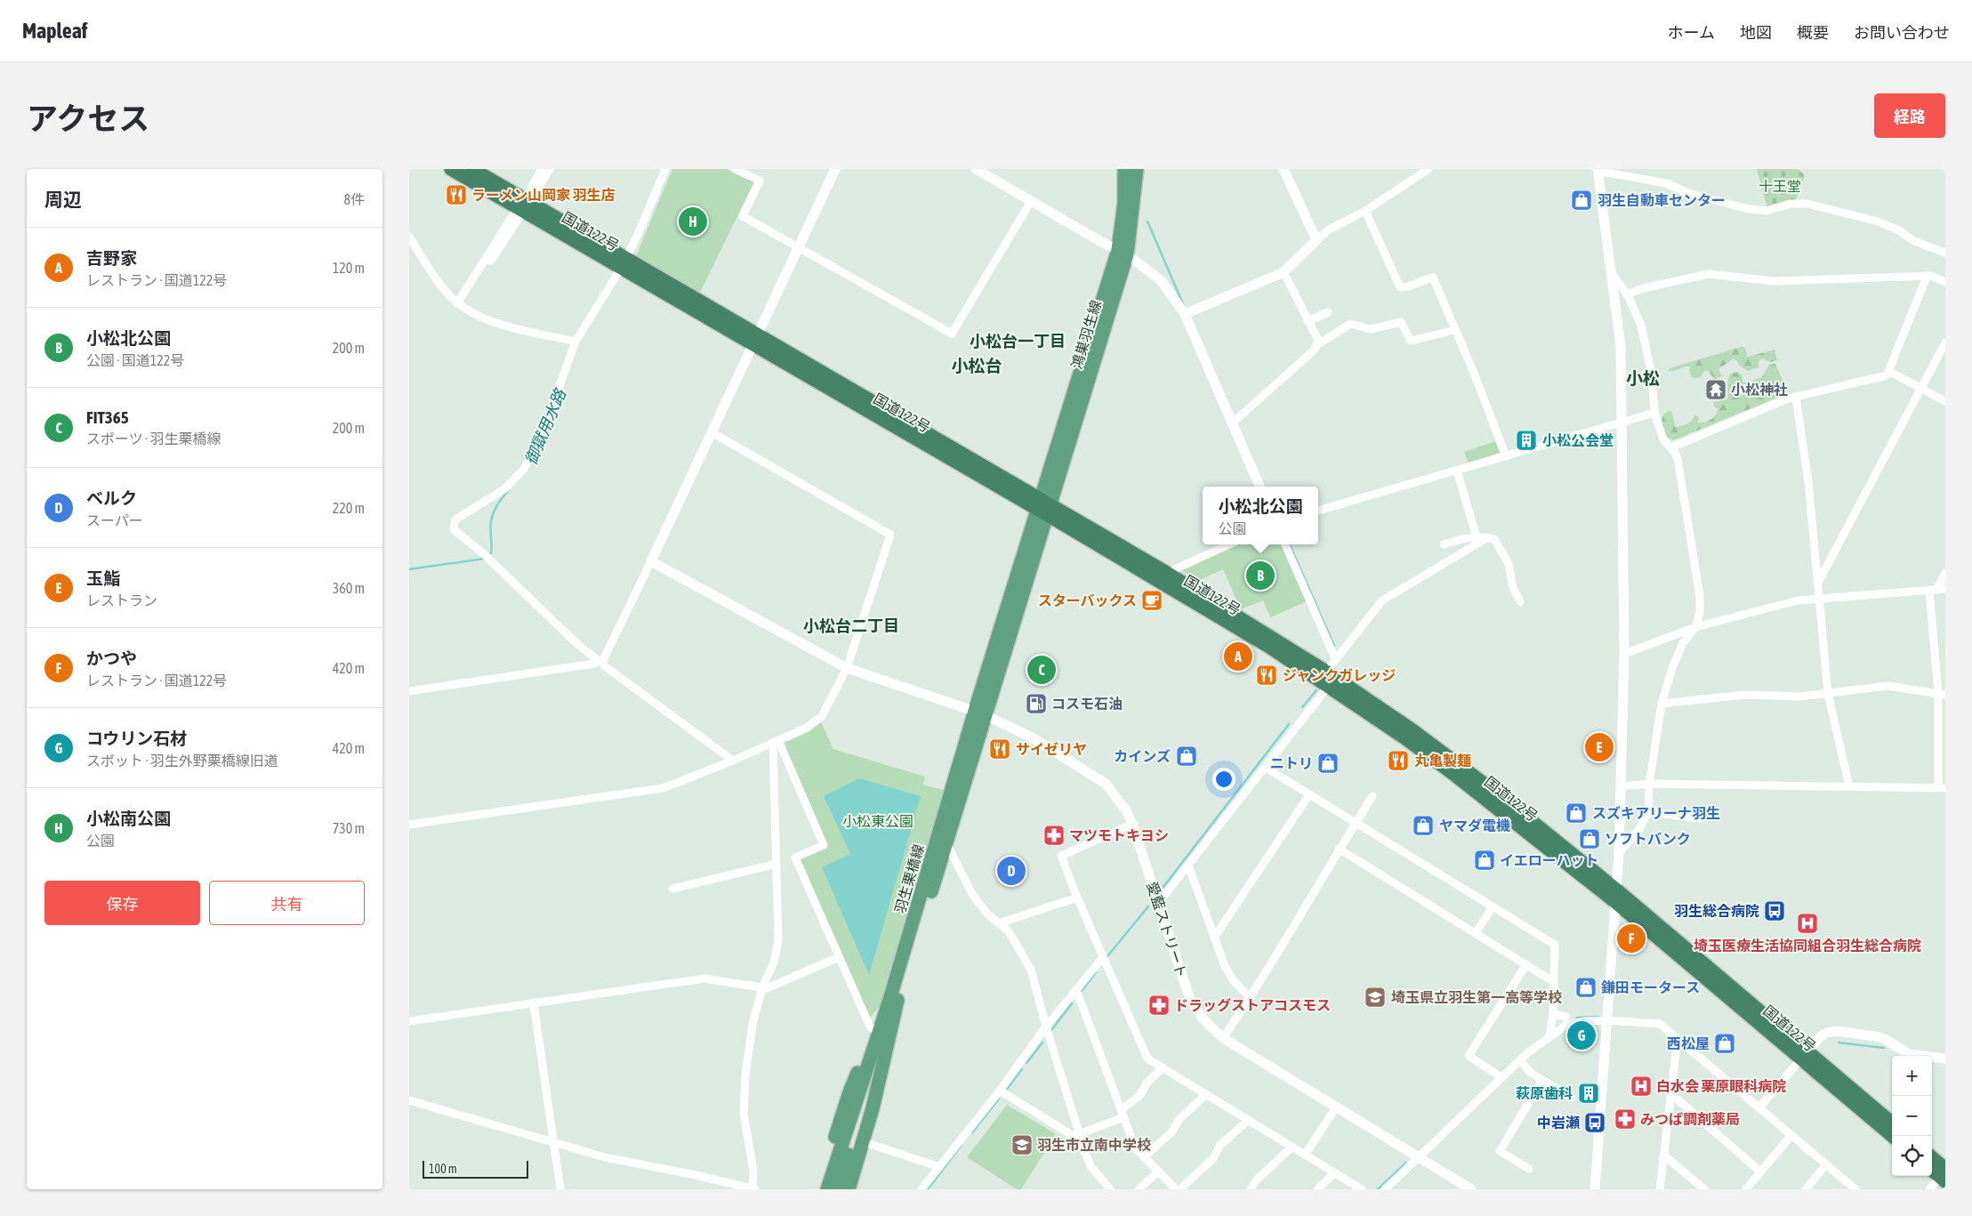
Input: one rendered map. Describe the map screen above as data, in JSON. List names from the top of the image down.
{
  "streets": {
    "highway": ["国道122号"],
    "main road": ["鴻巣羽生線", "羽生栗橋線"],
    "street": ["愛藍ストリート"]
  },
  "crossings": [
    ["国道122号", "鴻巣羽生線"],
    ["国道122号", "羽生栗橋線"],
    ["鴻巣羽生線", "羽生栗橋線"],
    ["羽生栗橋線", "愛藍ストリート"]
  ],
  "districts": [
    "小松台一丁目",
    "小松台",
    "小松",
    "小松台二丁目"
  ],
  "water": ["御獄用水路"],
  "parks": ["十王堂", "小松東公園"],
  "places": {
    "restaurant": [
      "ラーメン山岡家 羽生店",
      "ジャンクガレッジ",
      "サイゼリヤ",
      "丸亀製麺"
    ],
    "shop": [
      "羽生自動車センター",
      "カインズ",
      "ニトリ",
      "スズキアリーナ羽生",
      "ヤマダ電機",
      "ソフトバンク",
      "イエローハット",
      "鎌田モータース",
      "西松屋"
    ],
    "temple": ["小松神社"],
    "building": ["小松公会堂", "萩原歯科"],
    "cafe": ["スターバックス"],
    "fuel station": ["コスモ石油"],
    "pharmacy": ["マツモトキヨシ", "ドラッグストアコスモス", "みつば調剤薬局"],
    "bus stop": ["羽生総合病院", "中岩瀬"],
    "hospital": ["埼玉医療生活協同組合羽生総合病院", "白水会 栗原眼科病院"],
    "school or university": ["埼玉県立羽生第一高等学校", "羽生市立南中学校"]
  },
  "scale_bar": "100 m",
  "page": {
    "header": "Mapleaf",
    "nav": [
      "ホーム",
      "地図",
      "概要",
      "お問い合わせ"
    ],
    "title": "アクセス",
    "buttons": [
      "経路",
      ["保存", "共有"]
    ],
    "heading": ["周辺", "8件"],
    "pins": [
      "H",
      "B",
      "A",
      "C",
      "E",
      "D",
      "F",
      "G"
    ],
    "list": [
      {
        "mark": "A",
        "name": "吉野家",
        "note": "レストラン · 国道122号",
        "value": "120 m"
      },
      {
        "mark": "B",
        "name": "小松北公園",
        "note": "公園 · 国道122号",
        "value": "200 m"
      },
      {
        "mark": "C",
        "name": "FIT365",
        "note": "スポーツ · 羽生栗橋線",
        "value": "200 m"
      },
      {
        "mark": "D",
        "name": "ベルク",
        "note": "スーパー",
        "value": "220 m"
      },
      {
        "mark": "E",
        "name": "玉鮨",
        "note": "レストラン",
        "value": "360 m"
      },
      {
        "mark": "F",
        "name": "かつや",
        "note": "レストラン · 国道122号",
        "value": "420 m"
      },
      {
        "mark": "G",
        "name": "コウリン石材",
        "note": "スポット · 羽生外野栗橋線旧道",
        "value": "420 m"
      },
      {
        "mark": "H",
        "name": "小松南公園",
        "note": "公園",
        "value": "730 m"
      }
    ],
    "popup": ["小松北公園", "公園"],
    "map_buttons": ["+", "−"],
    "scale": "100 m"
  }
}
